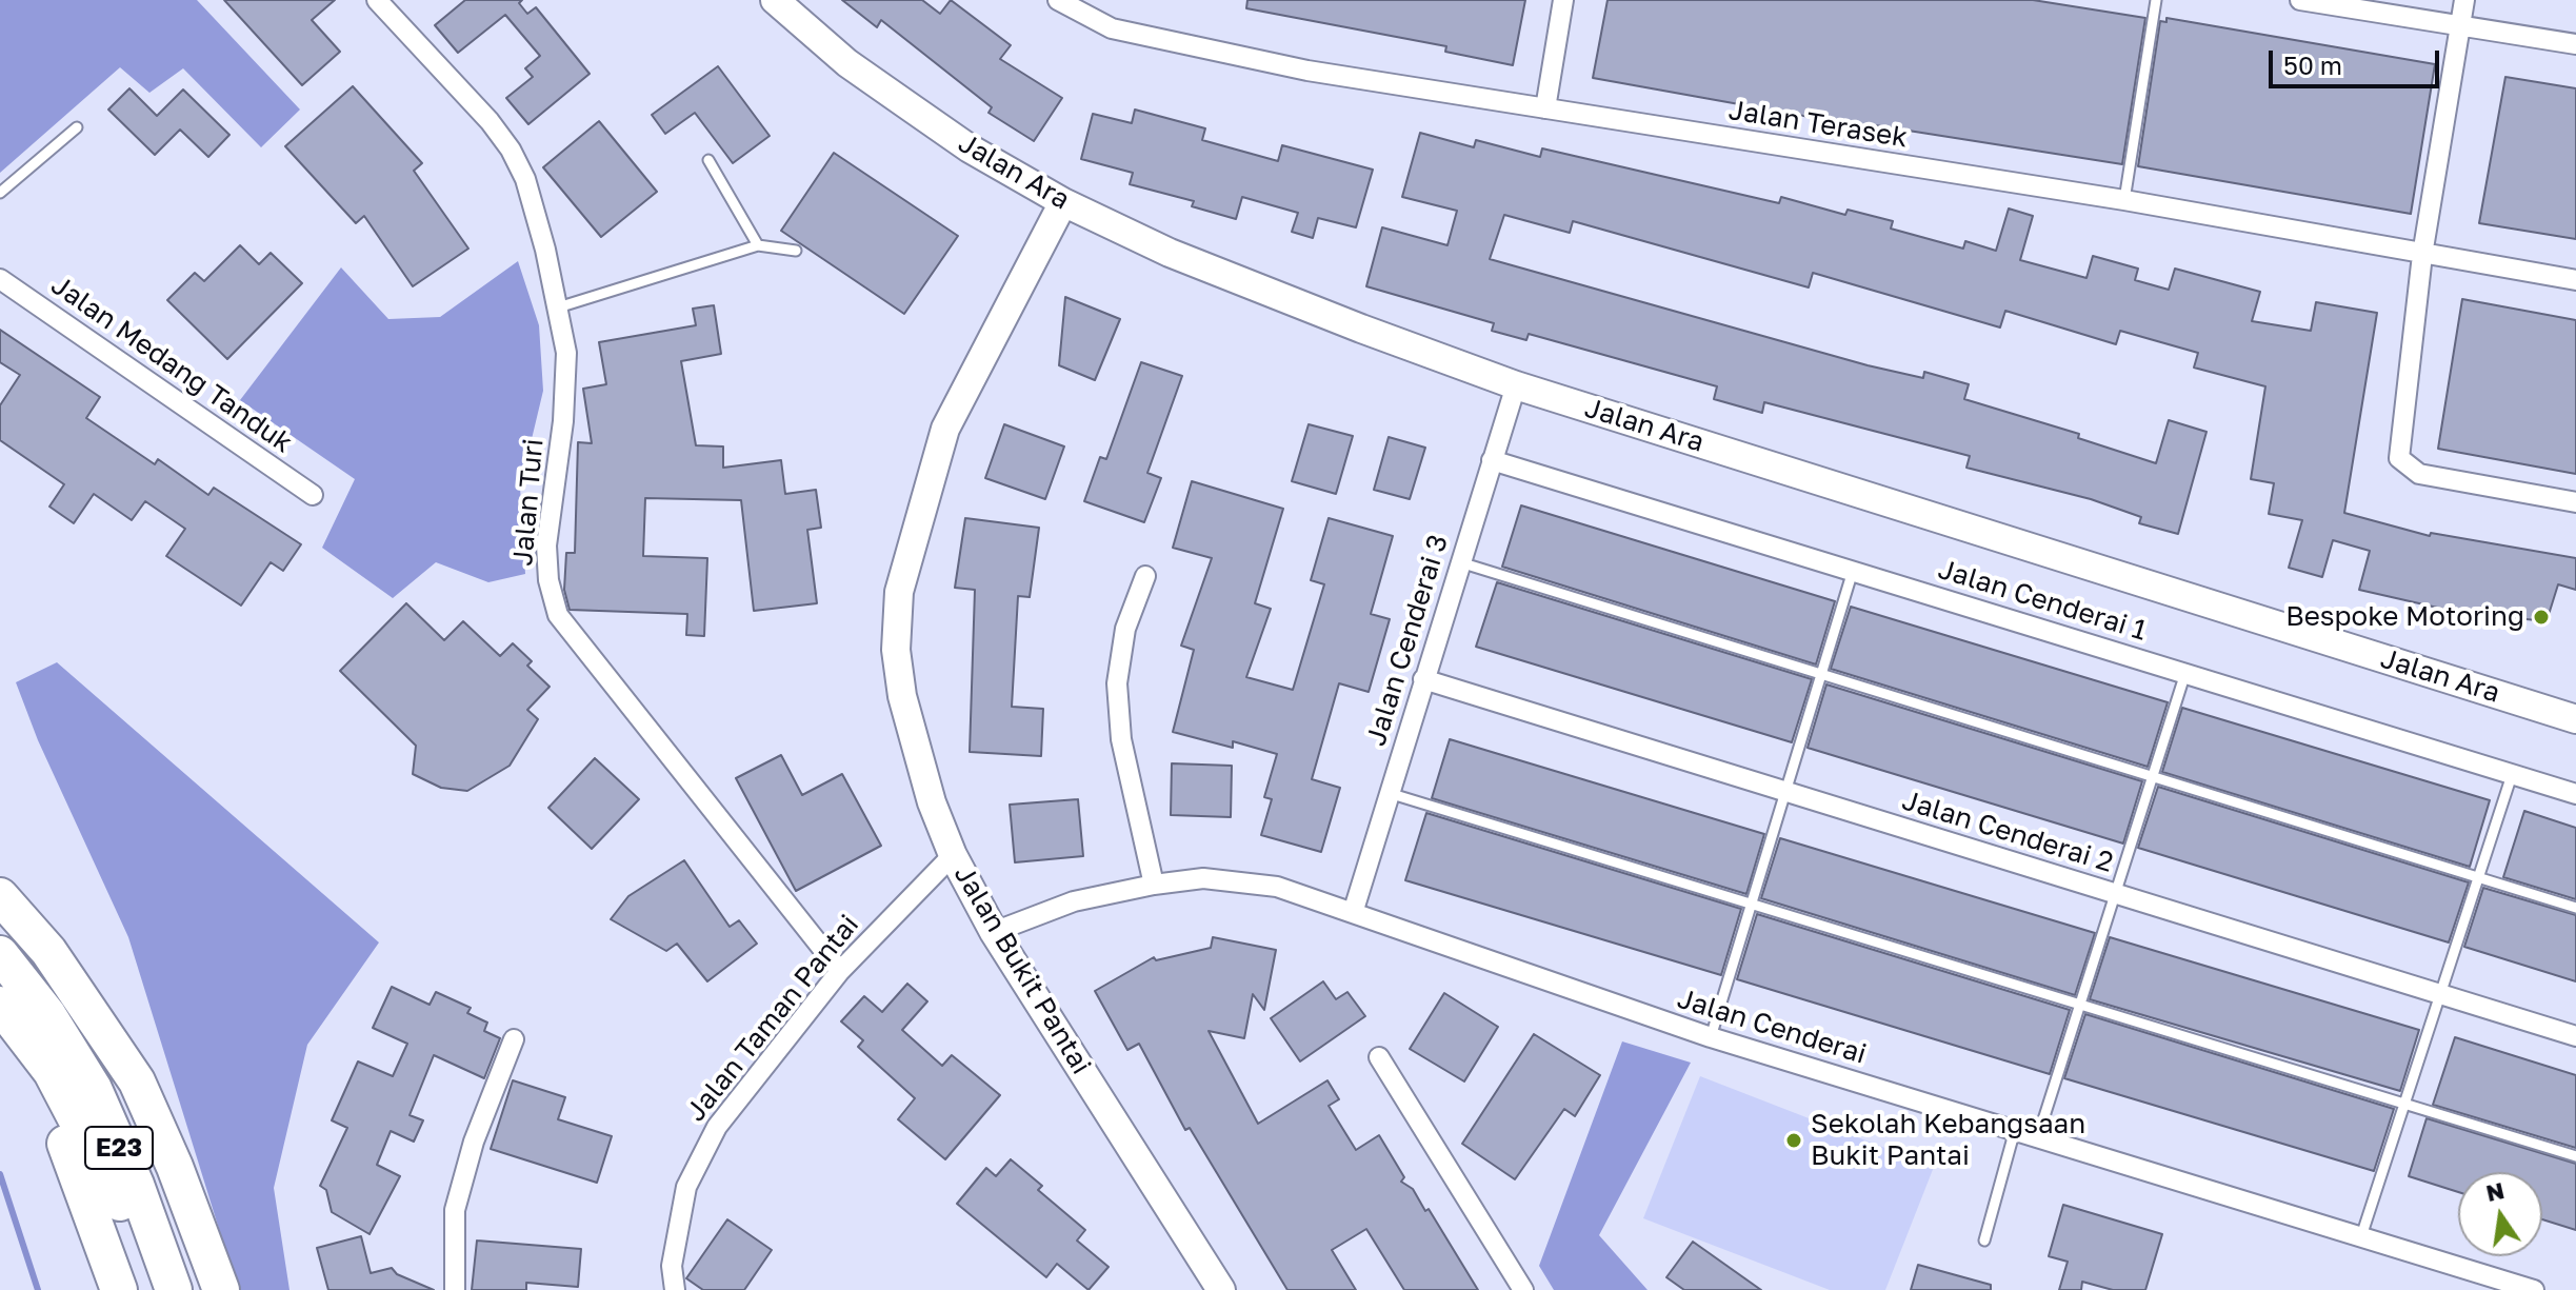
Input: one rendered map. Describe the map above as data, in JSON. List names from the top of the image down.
{
  "streets": {
    "highway": ["E23"],
    "street": [
      "Jalan Terasek",
      "Jalan Ara",
      "Jalan Medang Tanduk",
      "Jalan Turi",
      "Jalan Cenderai 1",
      "Jalan Cenderai 3",
      "Jalan Cenderai 2",
      "Jalan Bukit Pantai",
      "Jalan Taman Pantai",
      "Jalan Cenderai"
    ]
  },
  "crossings": [
    ["Jalan Ara", "Jalan Cenderai 3"],
    ["Jalan Ara", "Jalan Bukit Pantai"],
    ["Jalan Turi", "Jalan Taman Pantai"],
    ["Jalan Cenderai 1", "Jalan Cenderai 3"],
    ["Jalan Cenderai 3", "Jalan Cenderai 2"],
    ["Jalan Cenderai 3", "Jalan Cenderai"],
    ["Jalan Bukit Pantai", "Jalan Taman Pantai"],
    ["Jalan Bukit Pantai", "Jalan Cenderai"]
  ],
  "places": ["Bespoke Motoring", "Sekolah Kebangsaan Bukit Pantai"],
  "scale_bar": "50 m",
  "north": "top"
}
